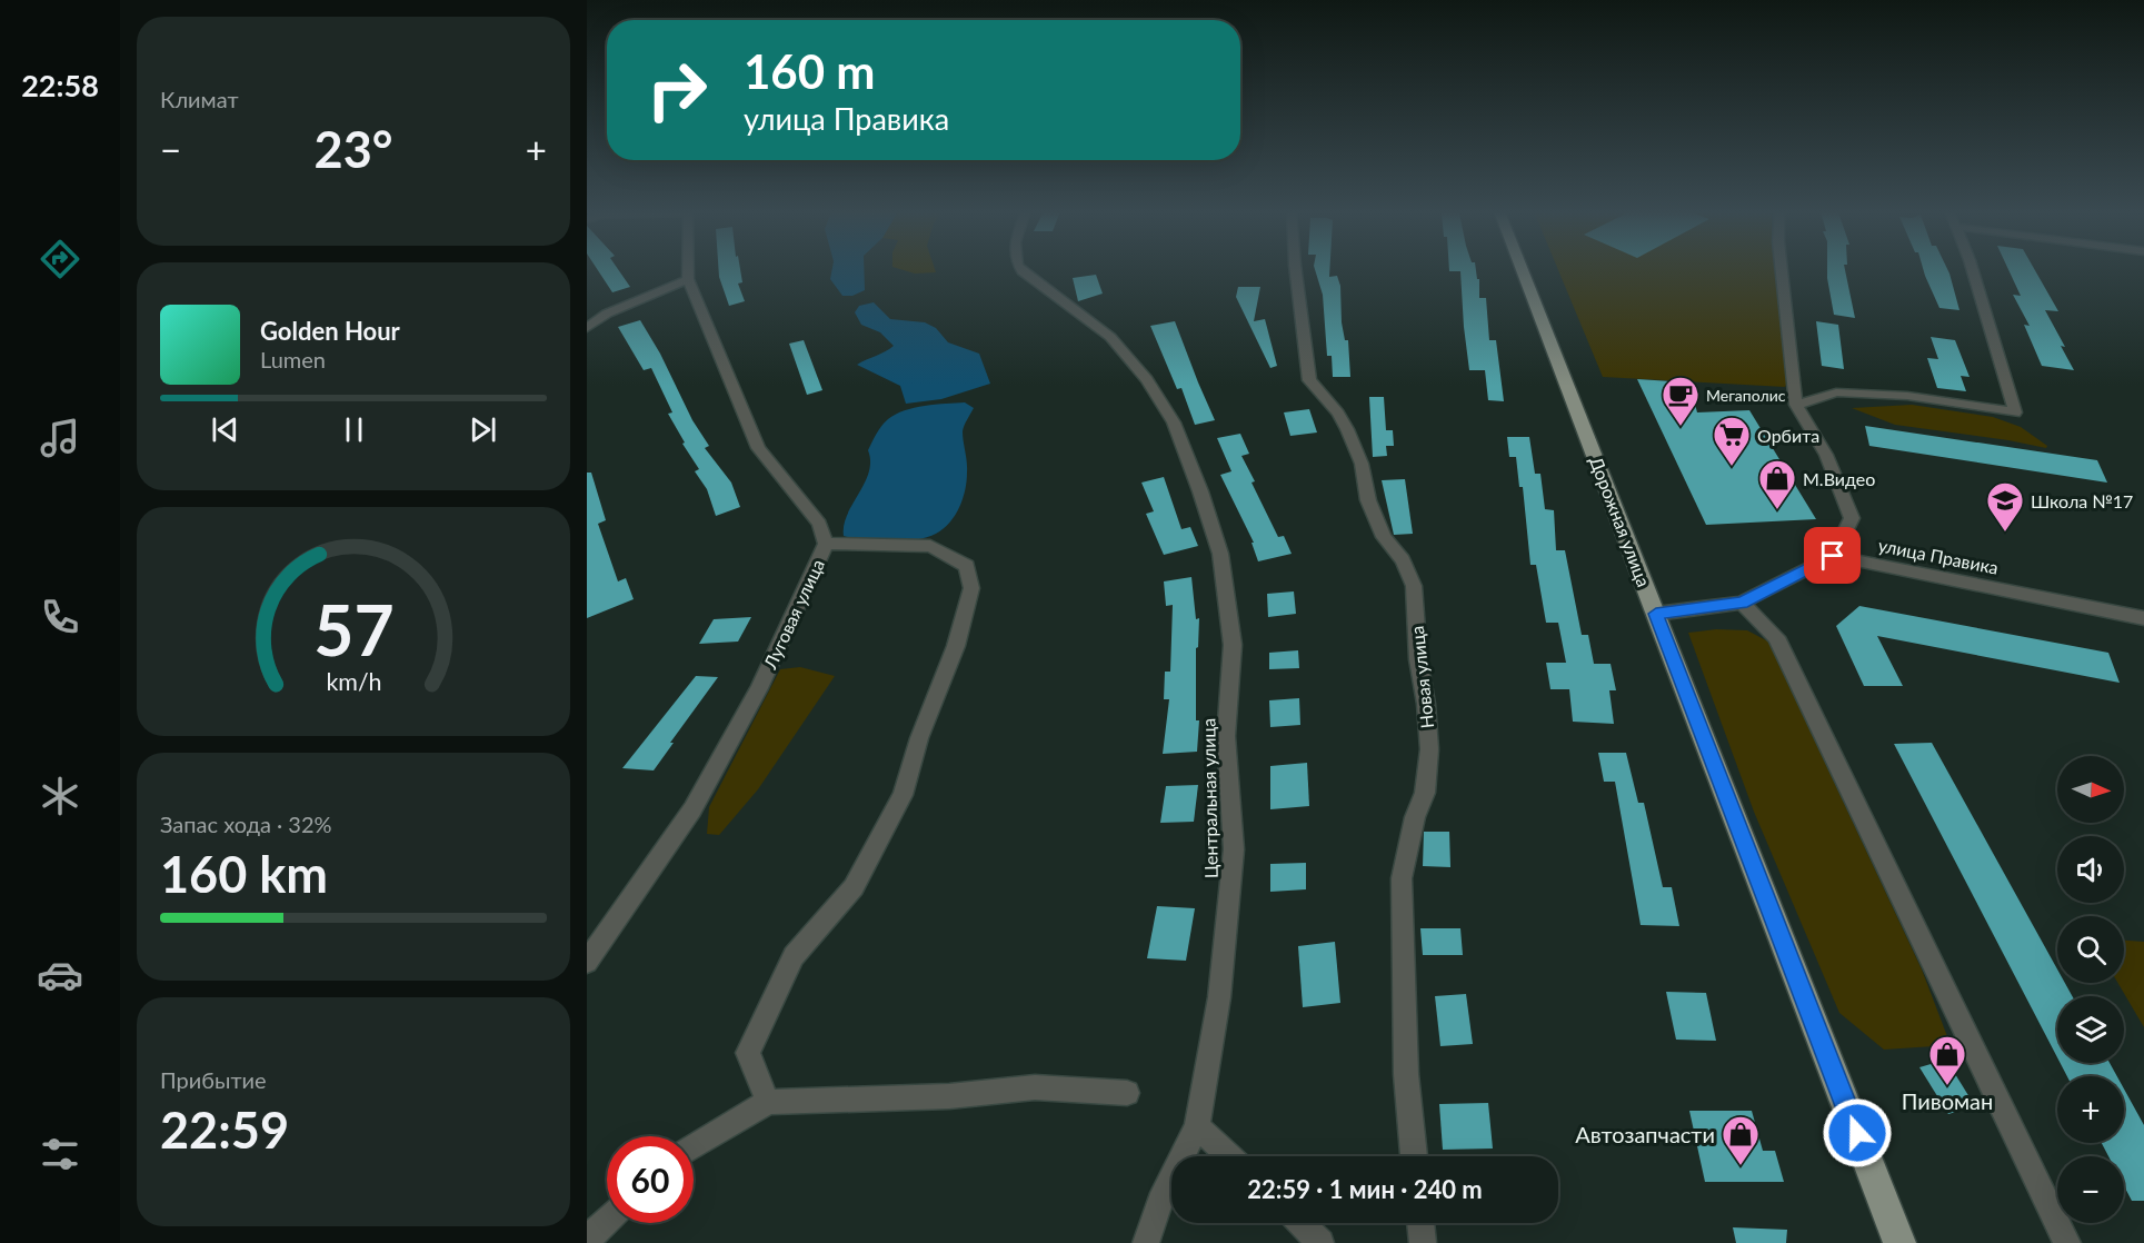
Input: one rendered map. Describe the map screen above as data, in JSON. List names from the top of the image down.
{
  "streets": {
    "main road": ["Дорожная улица"],
    "street": [
      "улица Правика",
      "Луговая улица",
      "Новая улица",
      "Центральная улица"
    ]
  },
  "places": {
    "cafe": ["Мегаполис"],
    "supermarket": ["Орбита"],
    "shop": ["М.Видео", "Пивоман", "Автозапчасти"],
    "school or university": ["Школа №17"]
  },
  "north": "right",
  "page": {
    "tabs": "22:58",
    "tile": [
      "Климат",
      ["Запас хода · 32%", "160 km"],
      ["Прибытие", "22:59"]
    ],
    "turn": ["160 m", "улица Правика"],
    "heat": ["−", "23°", "+"],
    "song": ["Golden Hour", "Lumen"],
    "map_buttons": ["+", "−"],
    "limit": "60",
    "trip": "22:59 · 1 мин · 240 m",
    "gauge": ["57", "km/h"]
  }
}
